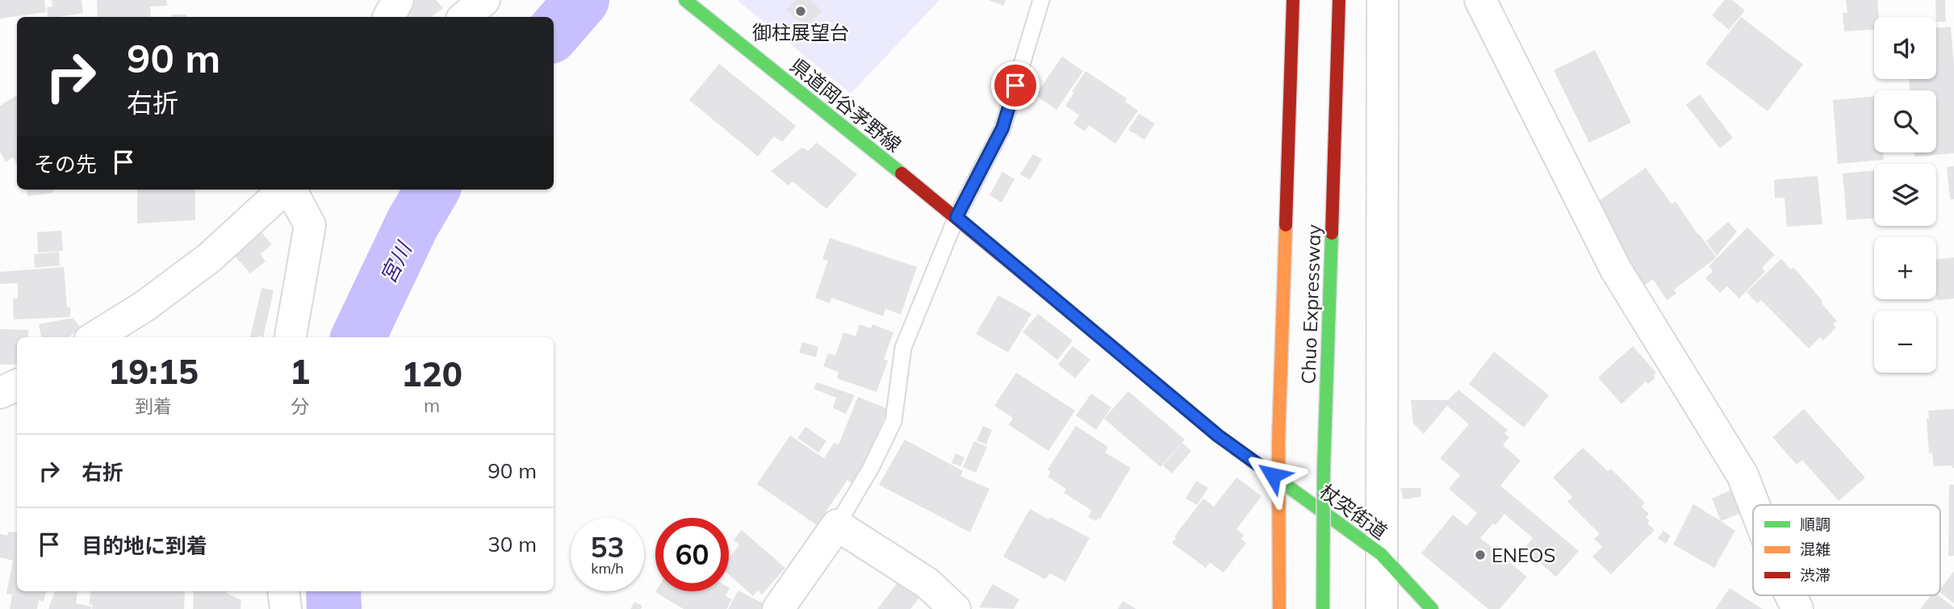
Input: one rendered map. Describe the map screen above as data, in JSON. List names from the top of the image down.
{
  "streets": {
    "main road": ["県道岡谷茅野線", "Chuo Expressway", "杖突街道"]
  },
  "crossings": [
    ["県道岡谷茅野線", "杖突街道"]
  ],
  "water": ["宮川"],
  "places": ["御柱展望台", "ENEOS"],
  "legend": ["順調", "混雑", "渋滞"],
  "page": {
    "map_buttons": ["+", "−"],
    "turn": ["90 m", "右折"],
    "then": "その先",
    "eta": [
      "19:15",
      "到着",
      "1",
      "分",
      "120",
      "m"
    ],
    "list": [
      {
        "name": "右折",
        "value": "90 m"
      },
      {
        "name": "目的地に到着",
        "value": "30 m"
      }
    ],
    "speed": "53 km/h",
    "limit": "60"
  }
}
